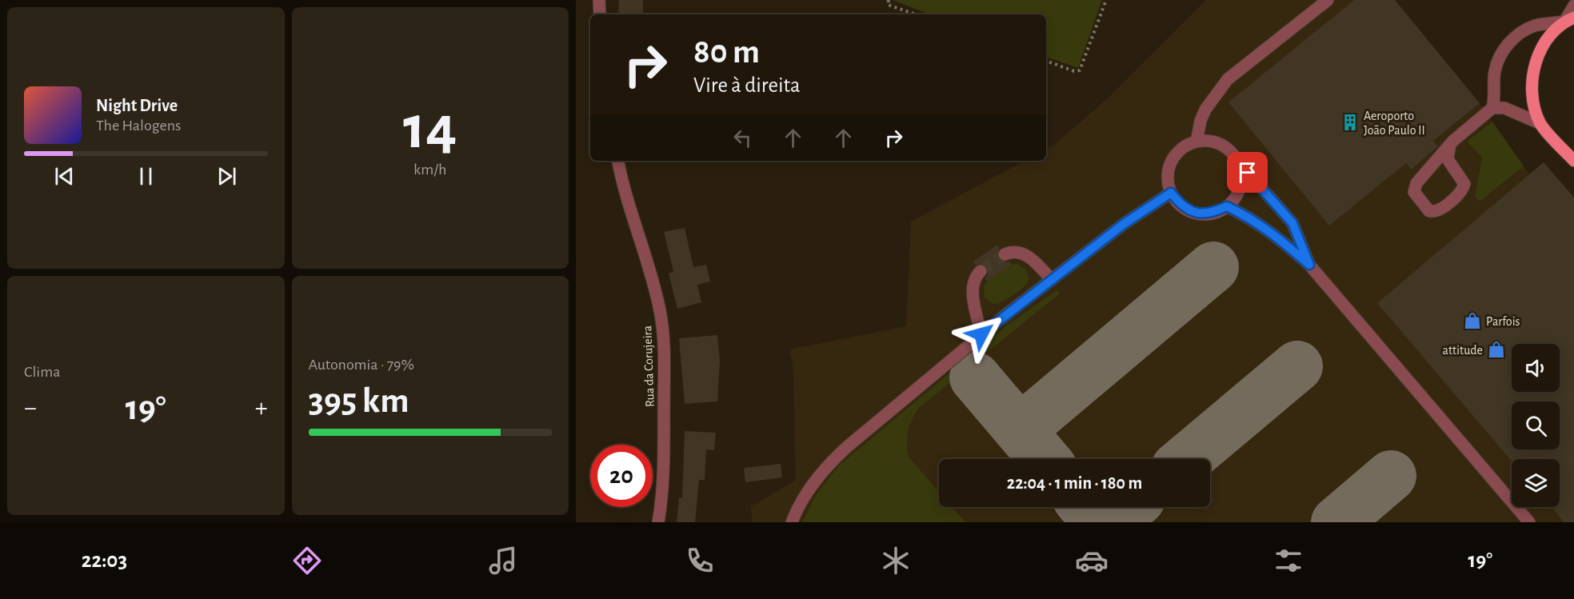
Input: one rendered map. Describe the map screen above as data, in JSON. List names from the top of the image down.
{
  "streets": {
    "street": ["Rua da Corujeira"]
  },
  "places": {
    "building": ["Aeroporto João Paulo II"],
    "shop": ["Parfois", "attitude"]
  },
  "page": {
    "tile": [
      ["14", "km/h"],
      "Clima",
      ["Autonomia · 79%", "395 km"]
    ],
    "turn": ["80 m", "Vire à direita"],
    "song": ["Night Drive", "The Halogens"],
    "heat": ["−", "19°", "+"],
    "limit": "20",
    "trip": "22:04 · 1 min · 180 m",
    "tabs": ["22:03", "19°"]
  }
}
